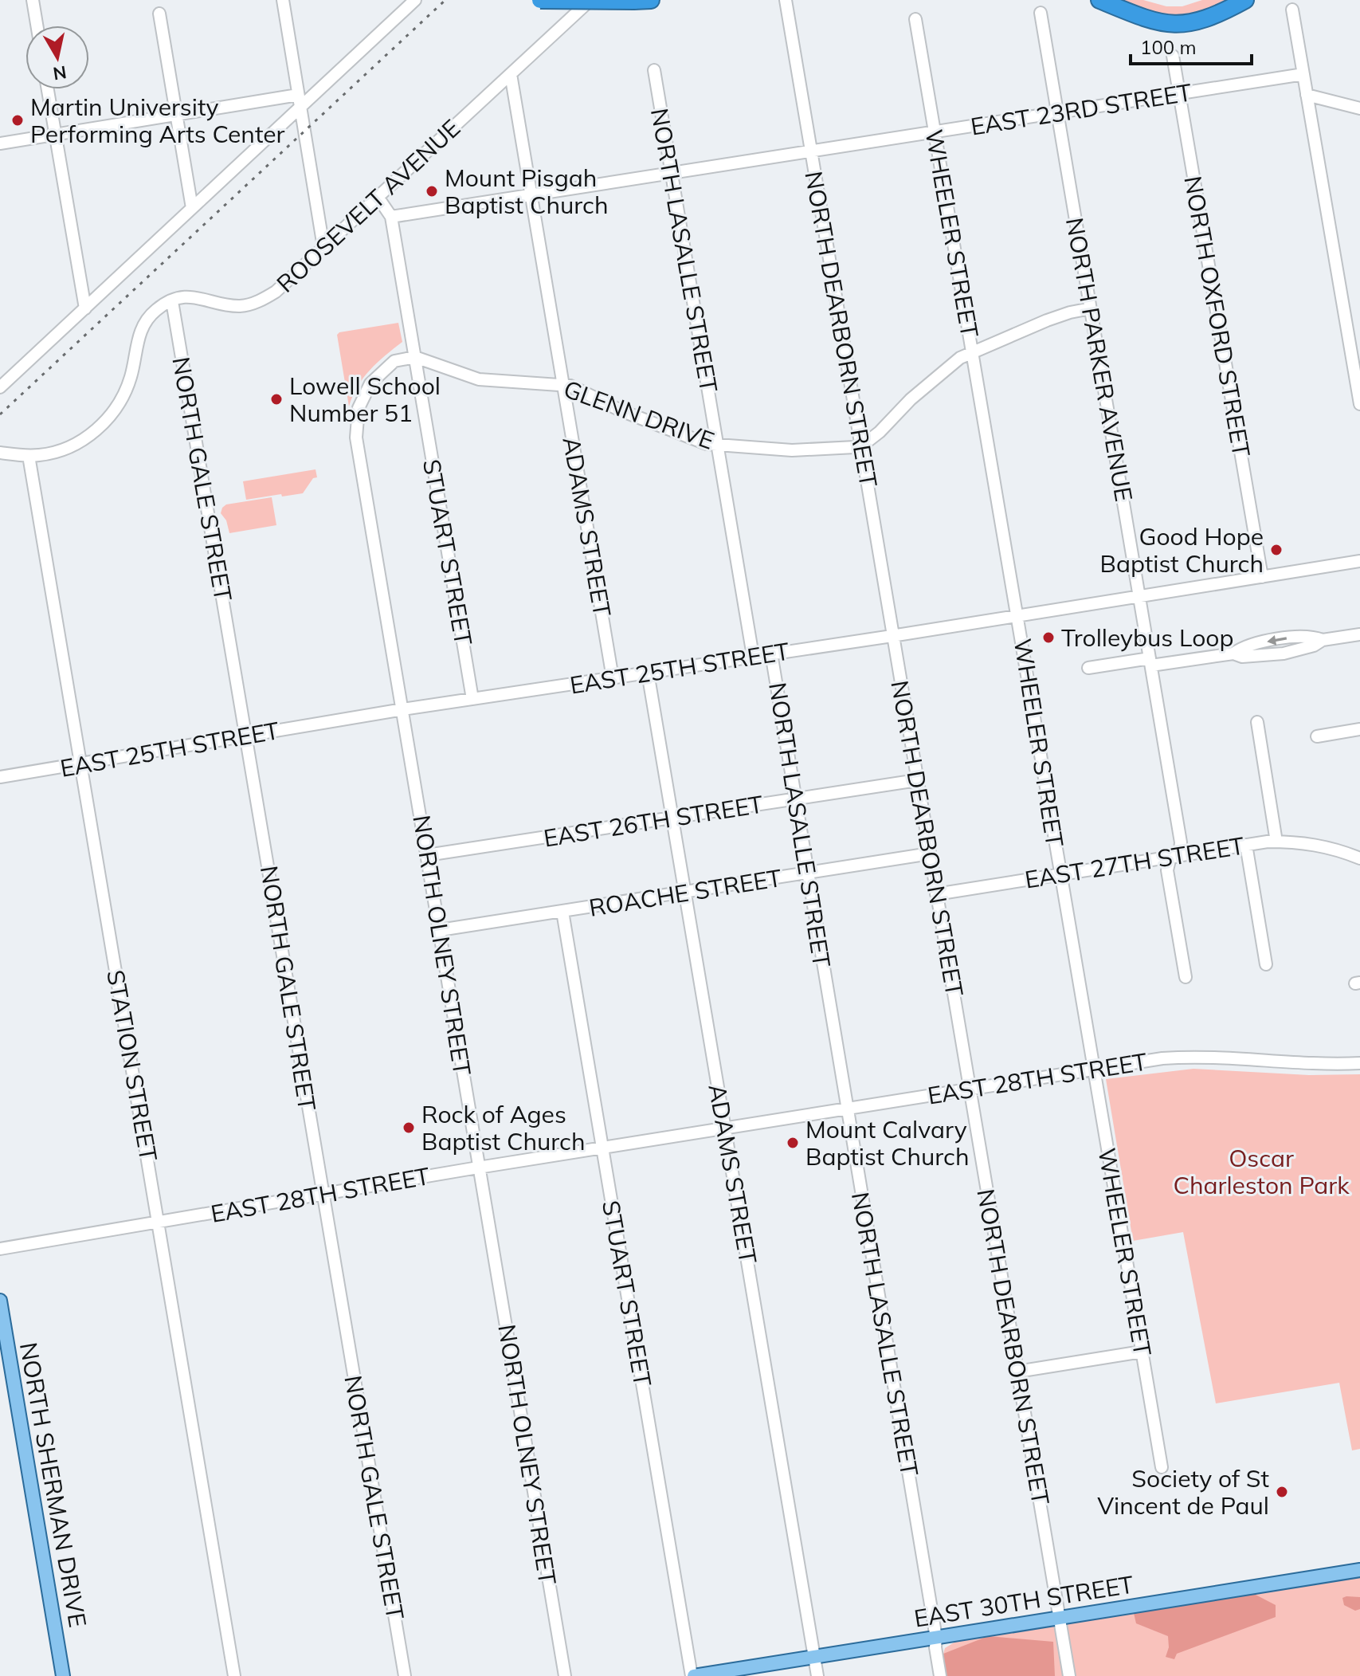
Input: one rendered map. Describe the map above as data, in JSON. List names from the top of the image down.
{
  "streets": {
    "main road": ["NORTH SHERMAN DRIVE", "EAST 30TH STREET"],
    "street": [
      "EAST 23RD STREET",
      "ROOSEVELT AVENUE",
      "WHEELER STREET",
      "NORTH LASALLE STREET",
      "NORTH OXFORD STREET",
      "NORTH DEARBORN STREET",
      "NORTH PARKER AVENUE",
      "GLENN DRIVE",
      "NORTH GALE STREET",
      "ADAMS STREET",
      "STUART STREET",
      "EAST 25TH STREET",
      "EAST 26TH STREET",
      "EAST 27TH STREET",
      "ROACHE STREET",
      "NORTH OLNEY STREET",
      "STATION STREET",
      "EAST 28TH STREET"
    ]
  },
  "crossings": [
    ["EAST 23RD STREET", "WHEELER STREET"],
    ["EAST 23RD STREET", "NORTH LASALLE STREET"],
    ["EAST 23RD STREET", "NORTH OXFORD STREET"],
    ["EAST 23RD STREET", "NORTH DEARBORN STREET"],
    ["EAST 23RD STREET", "NORTH PARKER AVENUE"],
    ["EAST 23RD STREET", "ADAMS STREET"],
    ["EAST 23RD STREET", "STUART STREET"],
    ["ROOSEVELT AVENUE", "NORTH GALE STREET"],
    ["ROOSEVELT AVENUE", "ADAMS STREET"],
    ["WHEELER STREET", "EAST 25TH STREET"],
    ["WHEELER STREET", "EAST 27TH STREET"],
    ["WHEELER STREET", "EAST 28TH STREET"],
    ["NORTH LASALLE STREET", "GLENN DRIVE"],
    ["NORTH LASALLE STREET", "EAST 25TH STREET"],
    ["NORTH LASALLE STREET", "EAST 26TH STREET"],
    ["NORTH LASALLE STREET", "ROACHE STREET"],
    ["NORTH LASALLE STREET", "EAST 28TH STREET"],
    ["NORTH LASALLE STREET", "EAST 30TH STREET"],
    ["NORTH OXFORD STREET", "EAST 25TH STREET"],
    ["NORTH DEARBORN STREET", "GLENN DRIVE"],
    ["NORTH DEARBORN STREET", "EAST 25TH STREET"],
    ["NORTH DEARBORN STREET", "EAST 26TH STREET"],
    ["NORTH DEARBORN STREET", "EAST 27TH STREET"],
    ["NORTH DEARBORN STREET", "ROACHE STREET"],
    ["NORTH DEARBORN STREET", "EAST 28TH STREET"],
    ["NORTH DEARBORN STREET", "EAST 30TH STREET"],
    ["NORTH PARKER AVENUE", "EAST 25TH STREET"],
    ["NORTH PARKER AVENUE", "EAST 27TH STREET"],
    ["GLENN DRIVE", "ADAMS STREET"],
    ["GLENN DRIVE", "STUART STREET"],
    ["GLENN DRIVE", "NORTH OLNEY STREET"],
    ["NORTH GALE STREET", "EAST 25TH STREET"],
    ["NORTH GALE STREET", "EAST 28TH STREET"],
    ["ADAMS STREET", "EAST 25TH STREET"],
    ["ADAMS STREET", "EAST 26TH STREET"],
    ["ADAMS STREET", "ROACHE STREET"],
    ["ADAMS STREET", "EAST 28TH STREET"],
    ["ADAMS STREET", "EAST 30TH STREET"],
    ["STUART STREET", "EAST 25TH STREET"],
    ["STUART STREET", "ROACHE STREET"],
    ["STUART STREET", "NORTH OLNEY STREET"],
    ["STUART STREET", "EAST 28TH STREET"],
    ["STUART STREET", "EAST 30TH STREET"],
    ["EAST 25TH STREET", "NORTH OLNEY STREET"],
    ["EAST 25TH STREET", "STATION STREET"],
    ["EAST 26TH STREET", "NORTH OLNEY STREET"],
    ["ROACHE STREET", "NORTH OLNEY STREET"],
    ["NORTH OLNEY STREET", "EAST 28TH STREET"],
    ["STATION STREET", "EAST 28TH STREET"]
  ],
  "parks": ["Oscar Charleston Park"],
  "places": [
    "Martin University Performing Arts Center",
    "Mount Pisgah Baptist Church",
    "Lowell School Number 51",
    "Good Hope Baptist Church",
    "Trolleybus Loop",
    "Rock of Ages Baptist Church",
    "Mount Calvary Baptist Church",
    "Society of St Vincent de Paul"
  ],
  "scale_bar": "100 m",
  "north": "bottom"
}
